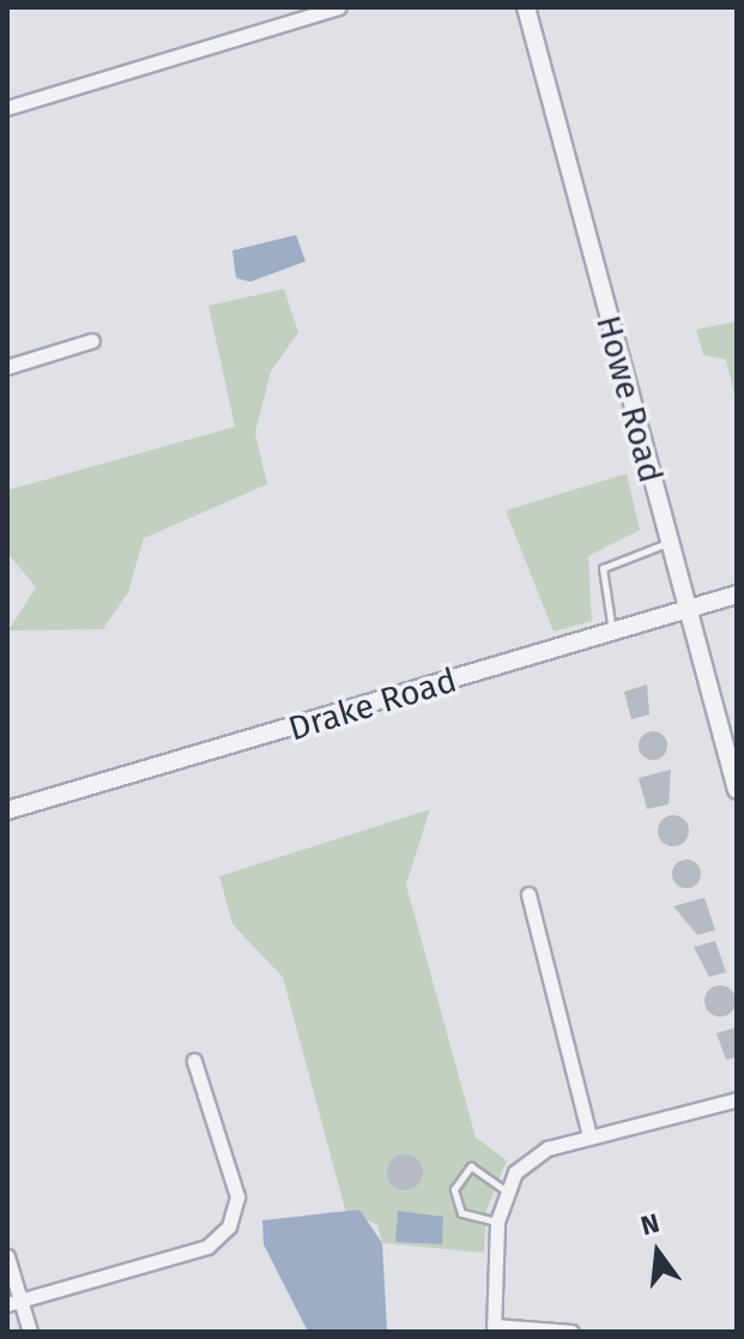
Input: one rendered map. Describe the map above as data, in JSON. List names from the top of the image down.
{
  "streets": {
    "street": ["Howe Road", "Drake Road"]
  },
  "crossings": [
    ["Howe Road", "Drake Road"]
  ],
  "north": "top"
}
